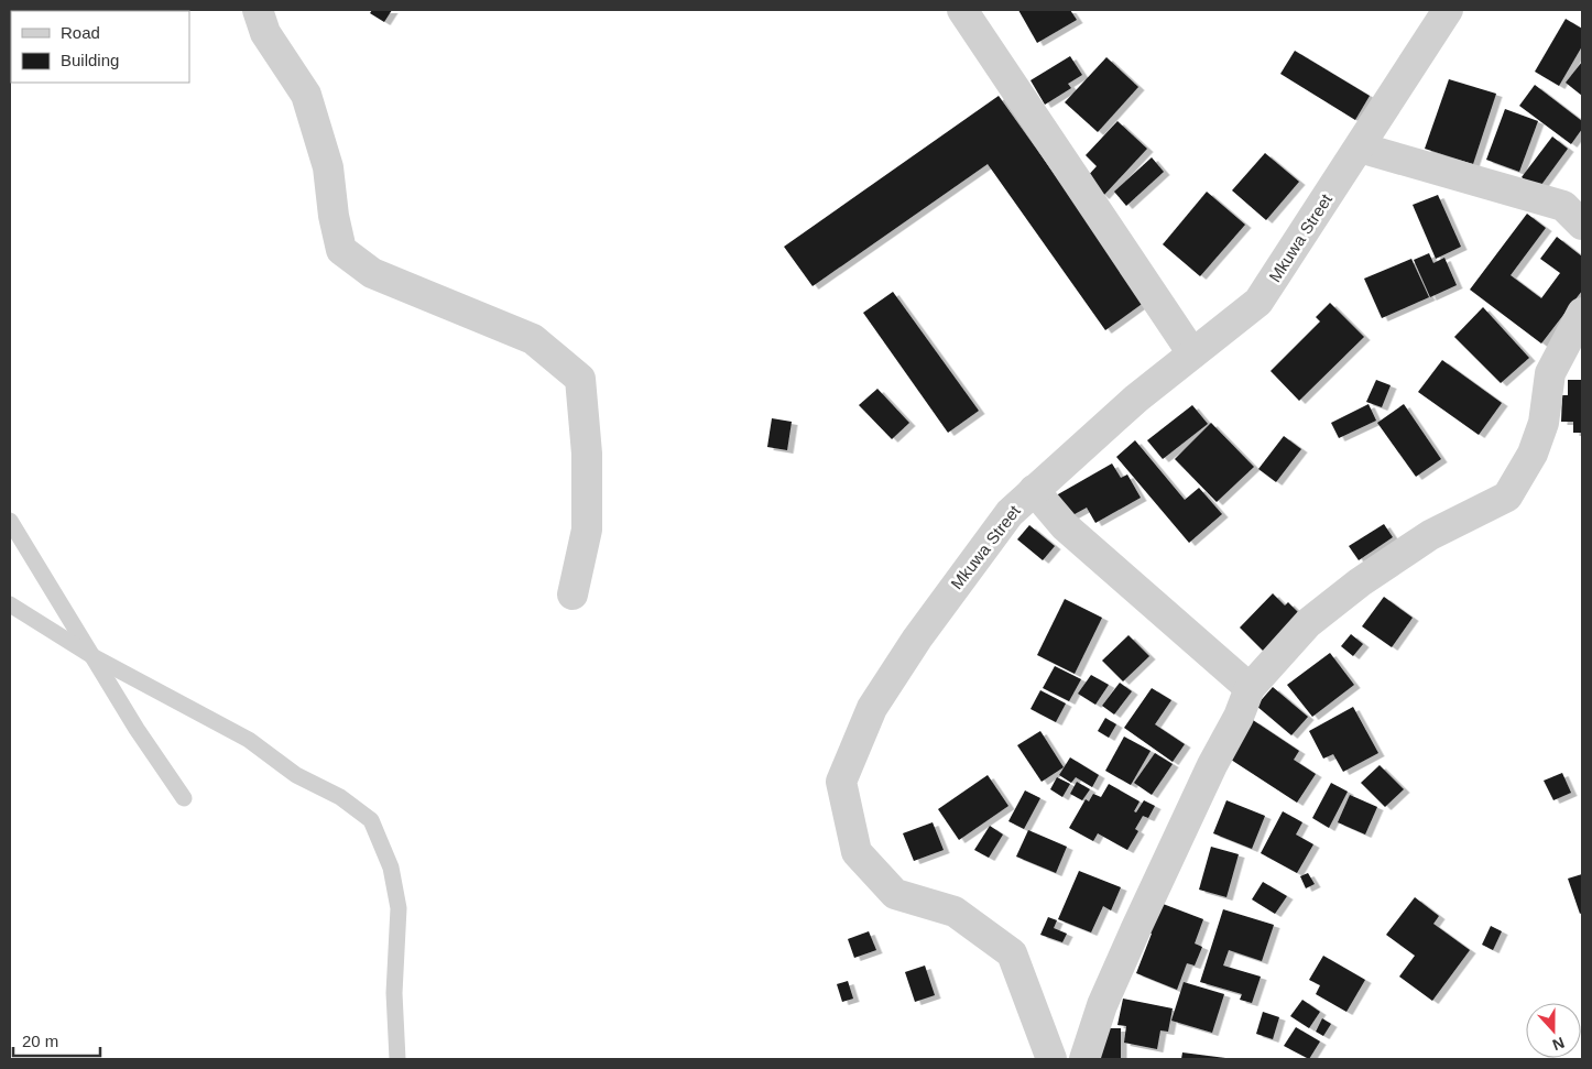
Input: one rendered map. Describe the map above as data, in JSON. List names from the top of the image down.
{
  "streets": {
    "street": ["Mkuwa Street"]
  },
  "legend": ["Road", "Building"],
  "scale_bar": "20 m",
  "north": "bottom"
}
